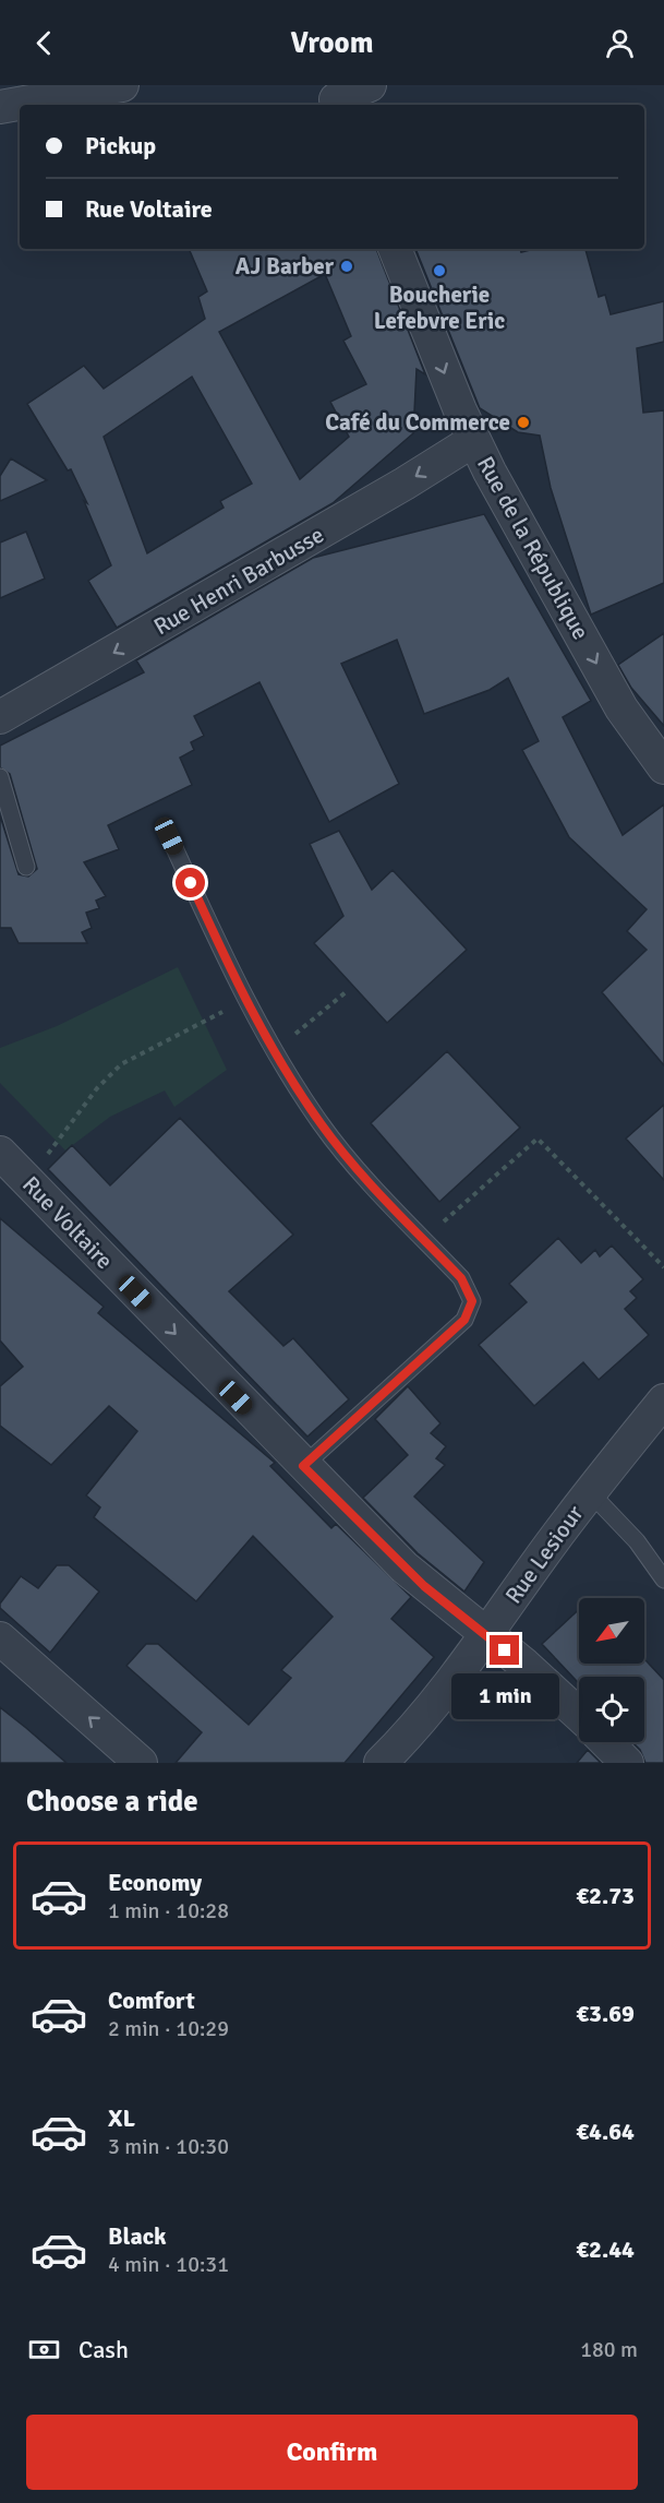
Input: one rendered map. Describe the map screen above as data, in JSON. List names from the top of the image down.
{
  "streets": {
    "street": [
      "Rue de la République",
      "Rue Henri Barbusse",
      "Rue Voltaire",
      "Rue Lesiour"
    ]
  },
  "crossings": [
    ["Rue de la République", "Rue Henri Barbusse"],
    ["Rue Voltaire", "Rue Lesiour"]
  ],
  "one_way": ["Rue de la République", "Rue Henri Barbusse", "Rue Voltaire"],
  "places": ["AJ Barber", "Boucherie Lefebvre Eric", "Café du Commerce"],
  "north": "bottom left",
  "page": {
    "header": "Vroom",
    "banner": ["Pickup", "Rue Voltaire"],
    "bubble": "1 min",
    "heading": "Choose a ride",
    "list": [
      {
        "name": "Economy",
        "note": "1 min · 10:28",
        "value": "€2.73"
      },
      {
        "name": "Comfort",
        "note": "2 min · 10:29",
        "value": "€3.69"
      },
      {
        "name": "XL",
        "note": "3 min · 10:30",
        "value": "€4.64"
      },
      {
        "name": "Black",
        "note": "4 min · 10:31",
        "value": "€2.44"
      }
    ],
    "pay": ["Cash", "180 m"],
    "buttons": "Confirm"
  }
}
